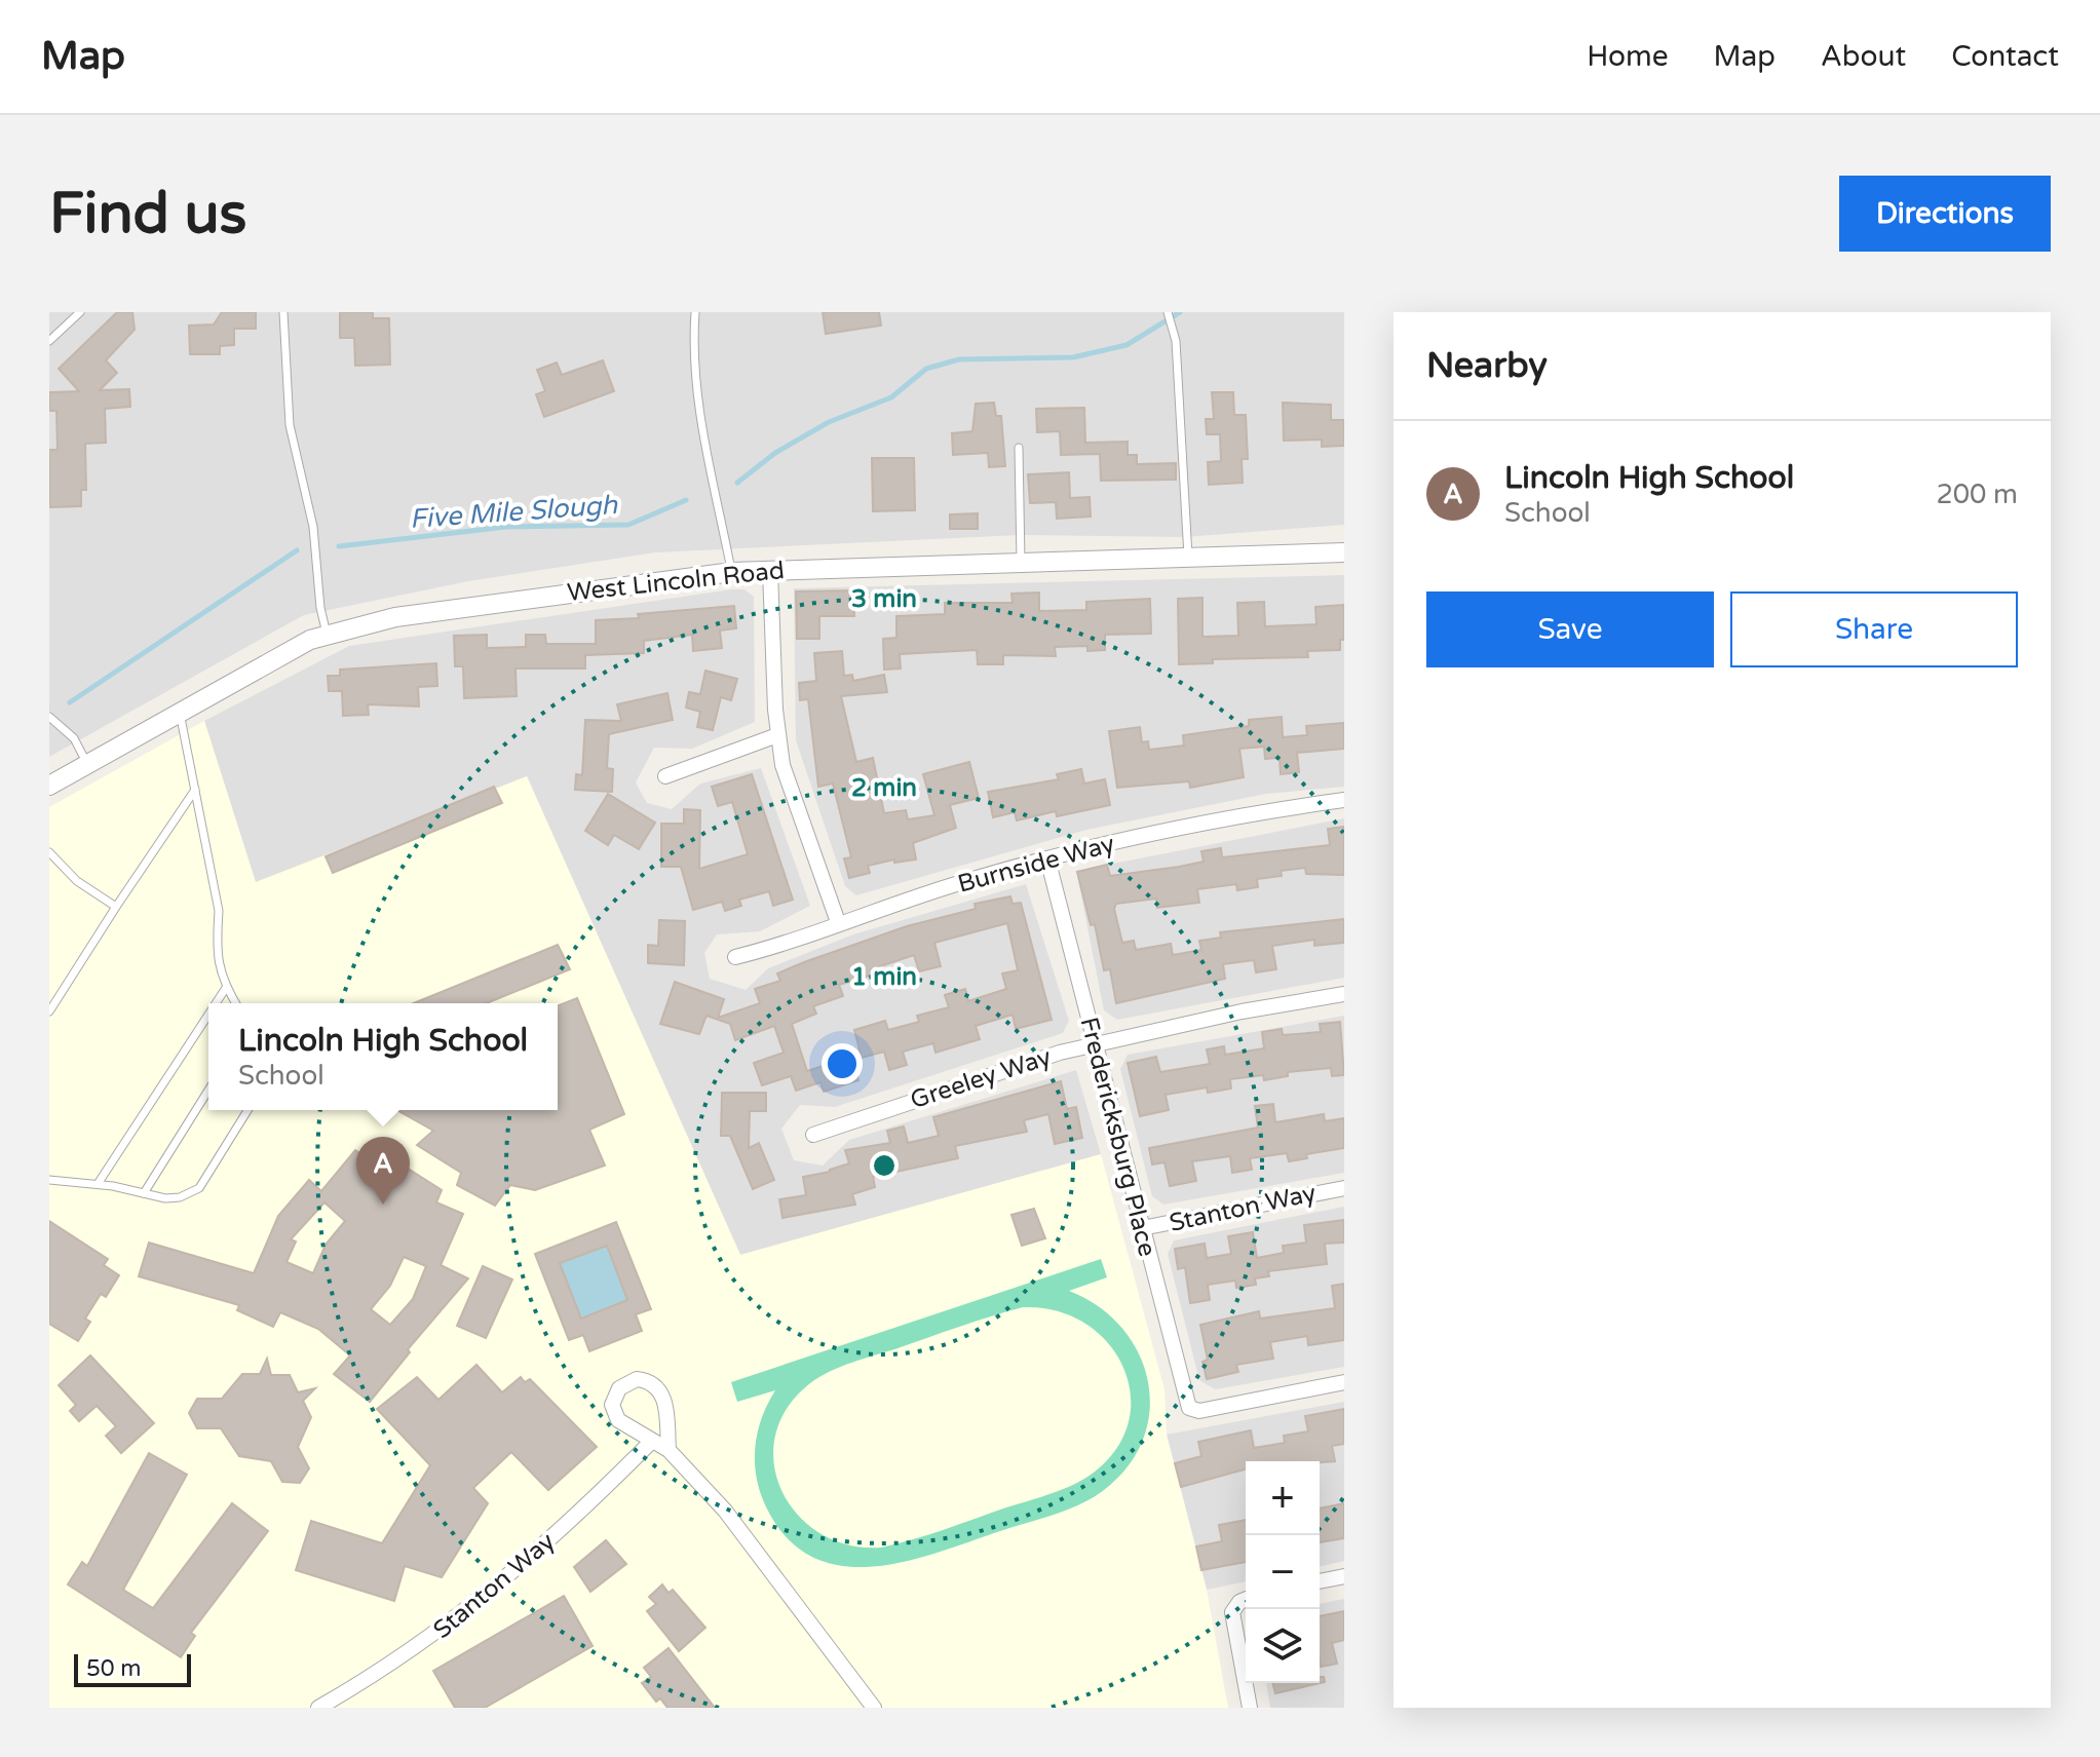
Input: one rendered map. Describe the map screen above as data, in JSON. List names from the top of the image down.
{
  "streets": {
    "street": [
      "West Lincoln Road",
      "Burnside Way",
      "Greeley Way",
      "Fredericksburg Place",
      "Stanton Way"
    ]
  },
  "crossings": [
    ["Burnside Way", "Fredericksburg Place"],
    ["Greeley Way", "Fredericksburg Place"],
    ["Fredericksburg Place", "Stanton Way"]
  ],
  "water": ["Five Mile Slough"],
  "scale_bar": "50 m",
  "page": {
    "header": "Map",
    "nav": [
      "Home",
      "Map",
      "About",
      "Contact"
    ],
    "buttons": [
      "Directions",
      ["Save", "Share"]
    ],
    "title": "Find us",
    "heading": "Nearby",
    "list": [
      {
        "mark": "A",
        "name": "Lincoln High School",
        "note": "School",
        "value": "200 m"
      }
    ],
    "popup": ["Lincoln High School", "School"],
    "pins": "A",
    "map_buttons": ["+", "−"],
    "scale": "50 m"
  },
  "rings": ["3 min", "2 min", "1 min"]
}
